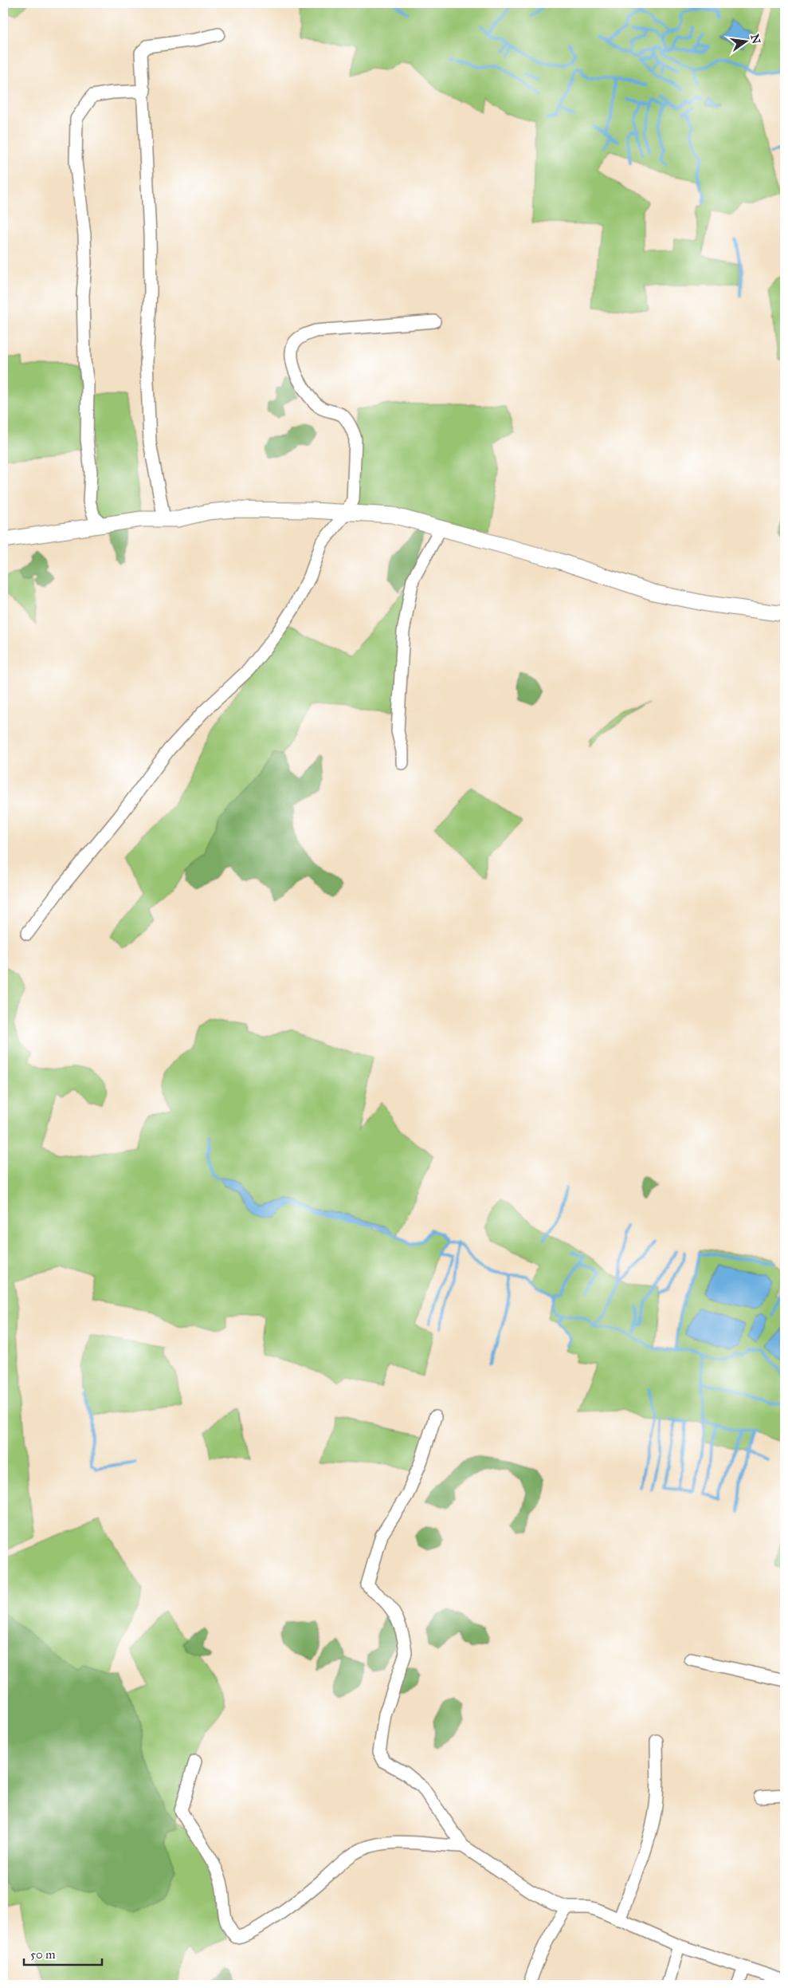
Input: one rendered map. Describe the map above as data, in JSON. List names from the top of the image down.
{
  "scale_bar": "50 m",
  "north": "right"
}
